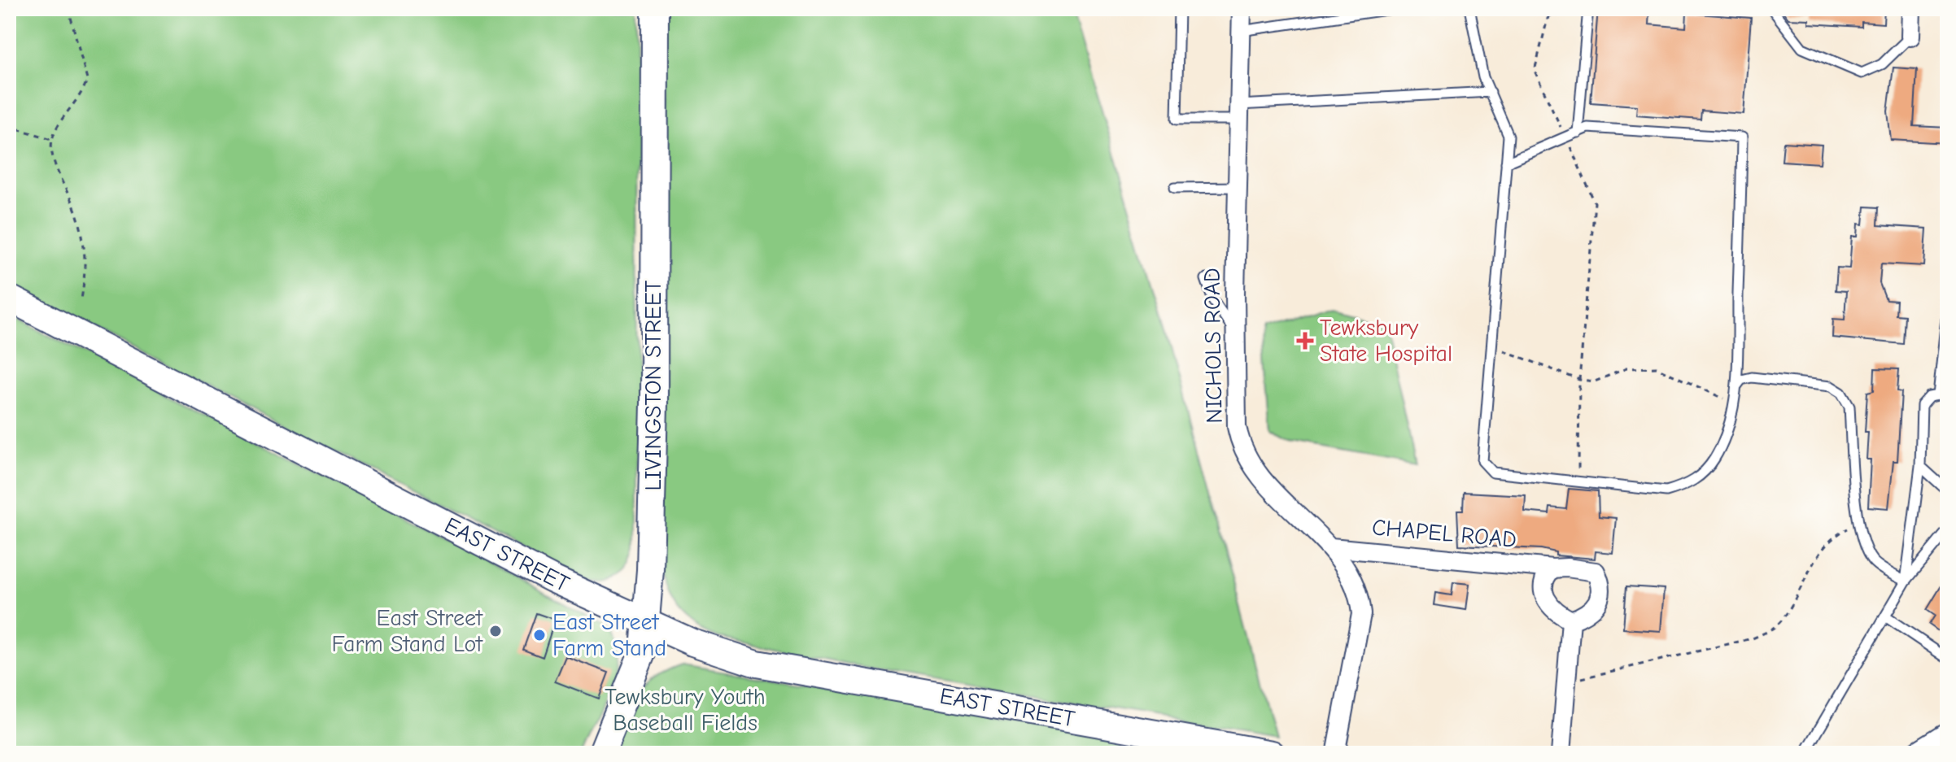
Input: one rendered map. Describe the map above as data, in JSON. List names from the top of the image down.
{
  "streets": {
    "main road": ["LIVINGSTON STREET", "EAST STREET"],
    "street": ["NICHOLS ROAD", "CHAPEL ROAD"]
  },
  "crossings": [
    ["NICHOLS ROAD", "CHAPEL ROAD"],
    ["LIVINGSTON STREET", "EAST STREET"]
  ],
  "parks": ["Tewksbury Youth Baseball Fields"],
  "places": {
    "health": ["Tewksbury State Hospital"],
    "other": ["East Street Farm Stand Lot", "East Street Farm Stand"]
  }
}
